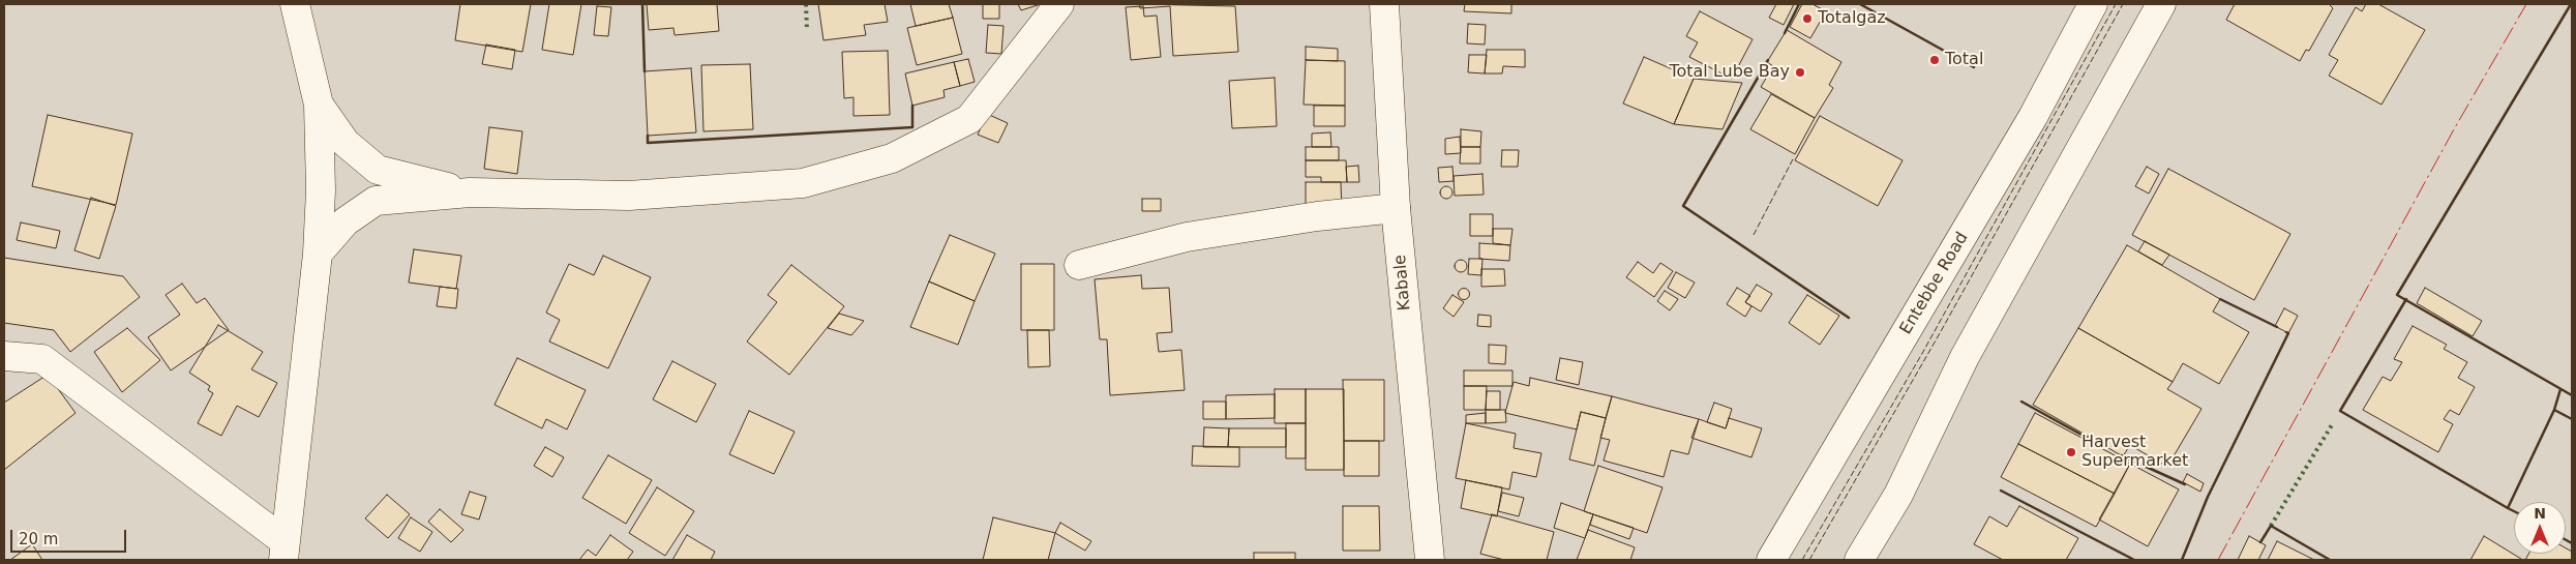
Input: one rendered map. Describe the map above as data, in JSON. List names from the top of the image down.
{
  "streets": {
    "main road": ["Kabale", "Entebbe Road"]
  },
  "places": [
    "Totalgaz",
    "Total",
    "Total Lube Bay",
    "Harvest Supermarket"
  ],
  "scale_bar": "20 m",
  "north": "top"
}
